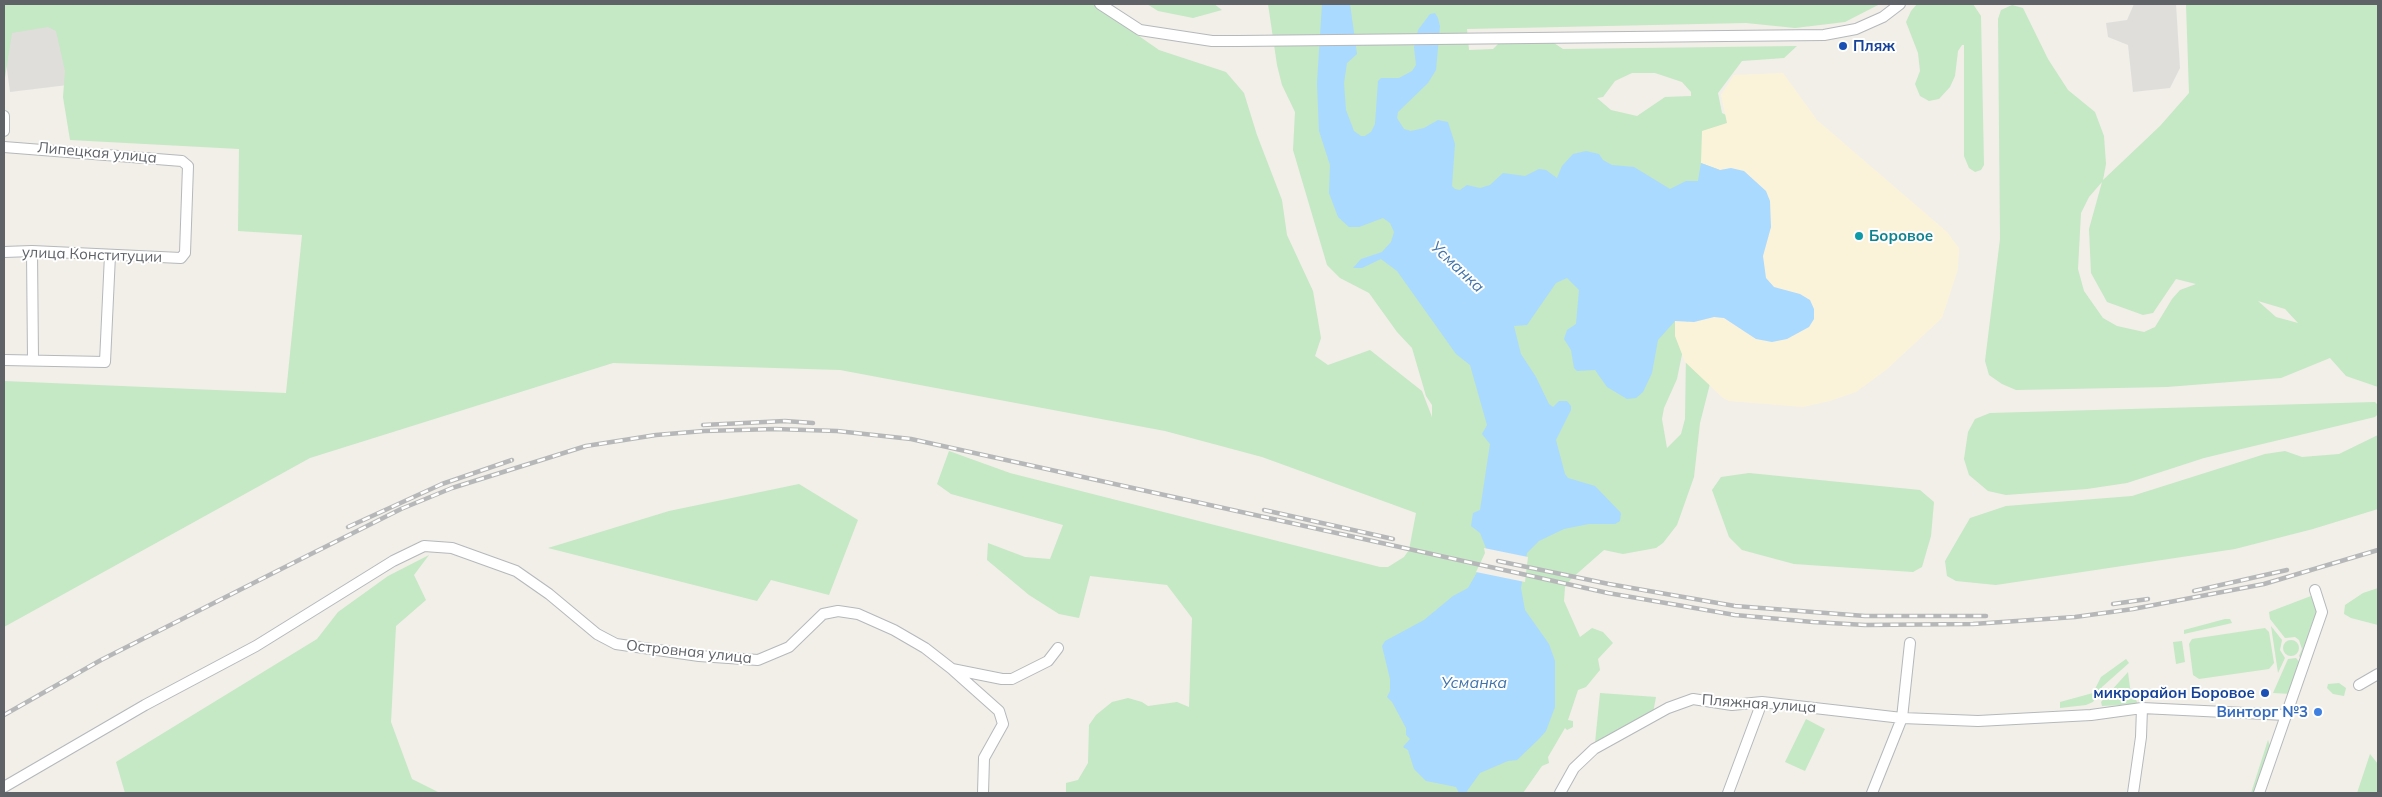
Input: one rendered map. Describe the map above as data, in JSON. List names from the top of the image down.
{
  "streets": {
    "street": [
      "Липецкая улица",
      "улица Конституции",
      "Островная улица",
      "Пляжная улица"
    ]
  },
  "crossings": [
    ["Липецкая улица", "улица Конституции"]
  ],
  "water": ["Усманка"],
  "places": [
    "Пляж",
    "Боровое",
    "микрорайон Боровое",
    "Винторг №3"
  ]
}
